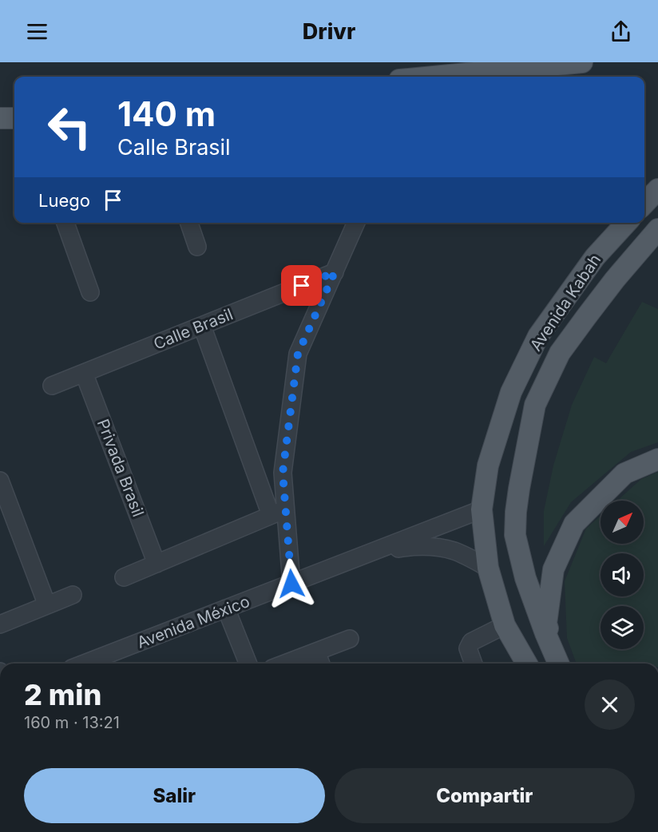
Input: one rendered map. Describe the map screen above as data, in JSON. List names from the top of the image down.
{
  "streets": {
    "main road": ["Avenida Kabah"],
    "street": ["Calle Brasil", "Privada Brasil", "Avenida México"]
  },
  "crossings": [
    ["Avenida Kabah", "Avenida México"],
    ["Calle Brasil", "Privada Brasil"]
  ],
  "north": "top right",
  "page": {
    "header": "Drivr",
    "turn": ["140 m", "Calle Brasil"],
    "then": "Luego",
    "heading": ["2 min", "160 m · 13:21"],
    "buttons": ["Salir", "Compartir"]
  }
}
